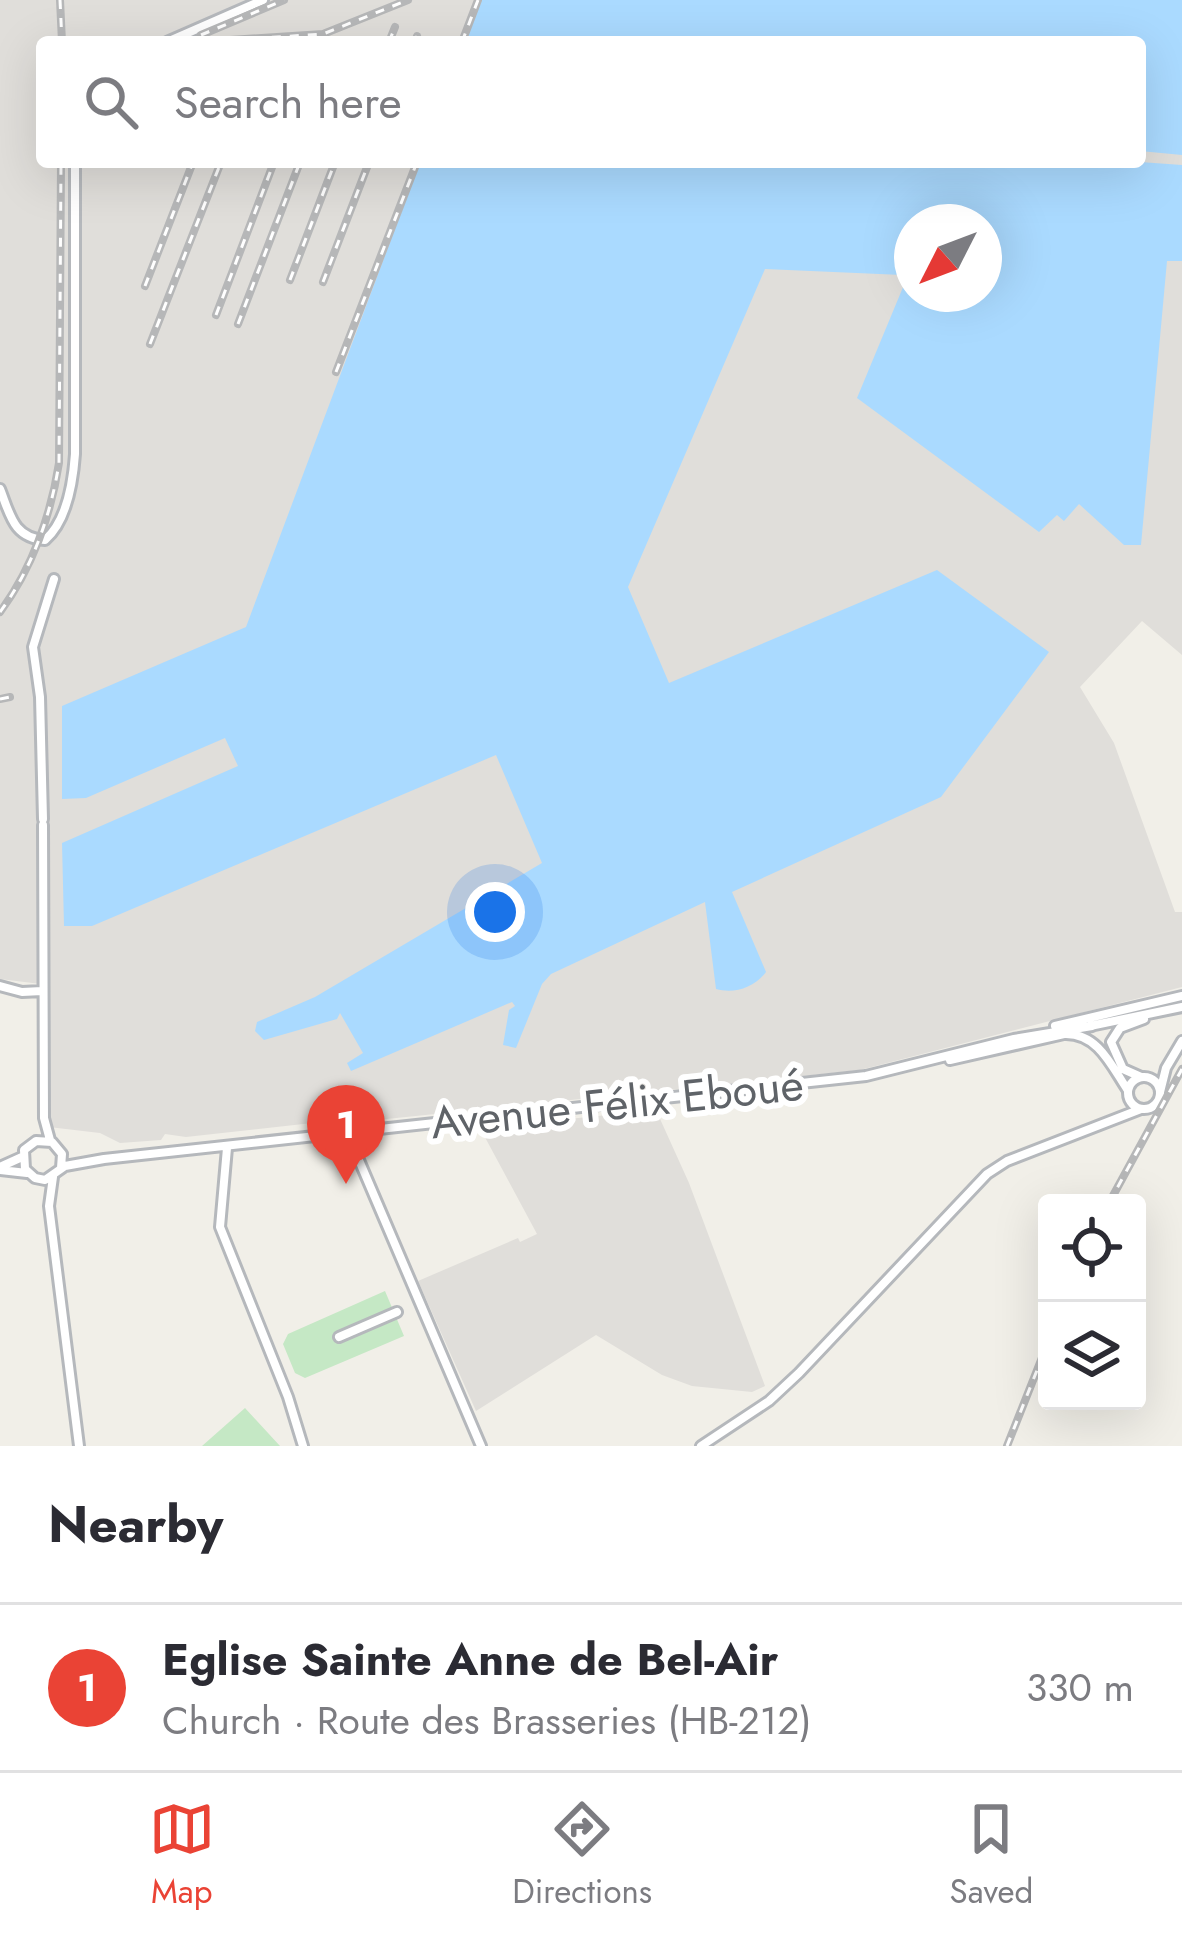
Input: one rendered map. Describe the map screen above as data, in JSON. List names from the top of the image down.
{
  "streets": {
    "street": ["Avenue Félix Eboué"]
  },
  "north": "bottom left",
  "page": {
    "search": "Search here",
    "pins": "1",
    "heading": "Nearby",
    "list": [
      {
        "mark": "1",
        "name": "Eglise Sainte Anne de Bel-Air",
        "note": "Church · Route des Brasseries (HB-212)",
        "value": "330 m"
      }
    ],
    "nav": ["Map", "Directions", "Saved"]
  }
}
